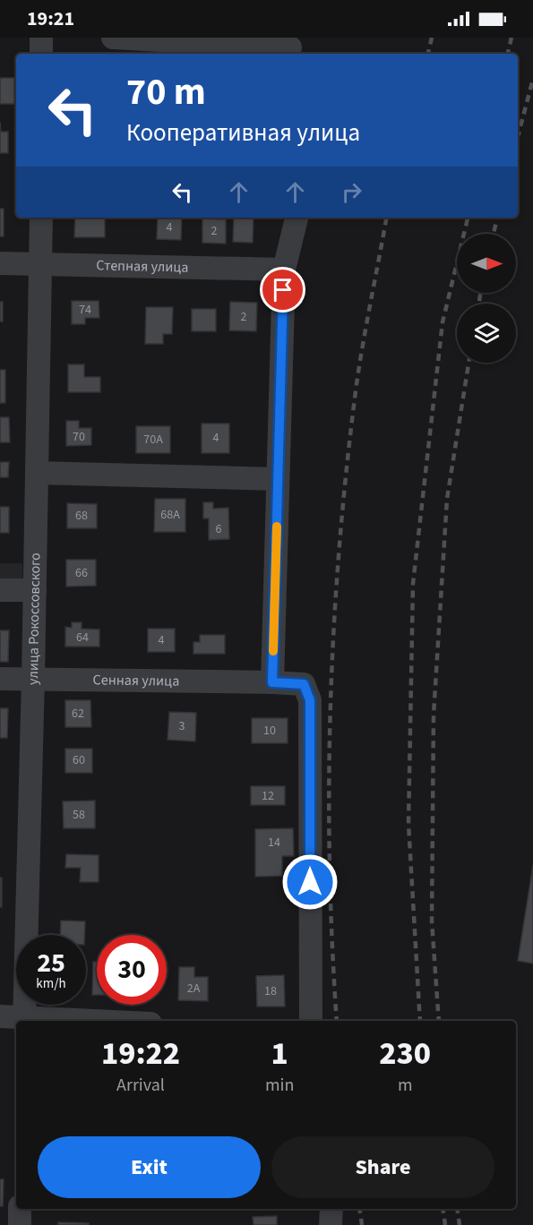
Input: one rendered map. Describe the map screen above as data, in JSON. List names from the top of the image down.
{
  "streets": {
    "street": ["Степная улица", "улица Рокоссовского", "Сенная улица"]
  },
  "crossings": [
    ["Степная улица", "улица Рокоссовского"],
    ["улица Рокоссовского", "Сенная улица"]
  ],
  "house_numbers": [
    "4",
    "2",
    "74",
    "2",
    "70",
    "4",
    "70А",
    "68А",
    "68",
    "6",
    "66",
    "64",
    "4",
    "62",
    "3",
    "10",
    "60",
    "12",
    "58",
    "14",
    "2А",
    "18"
  ],
  "north": "right",
  "page": {
    "status": "19:21",
    "turn": ["70 m", "Кооперативная улица"],
    "speed": "25 km/h",
    "limit": "30",
    "eta": [
      "19:22",
      "Arrival",
      "1",
      "min",
      "230",
      "m"
    ],
    "buttons": ["Exit", "Share"]
  }
}
